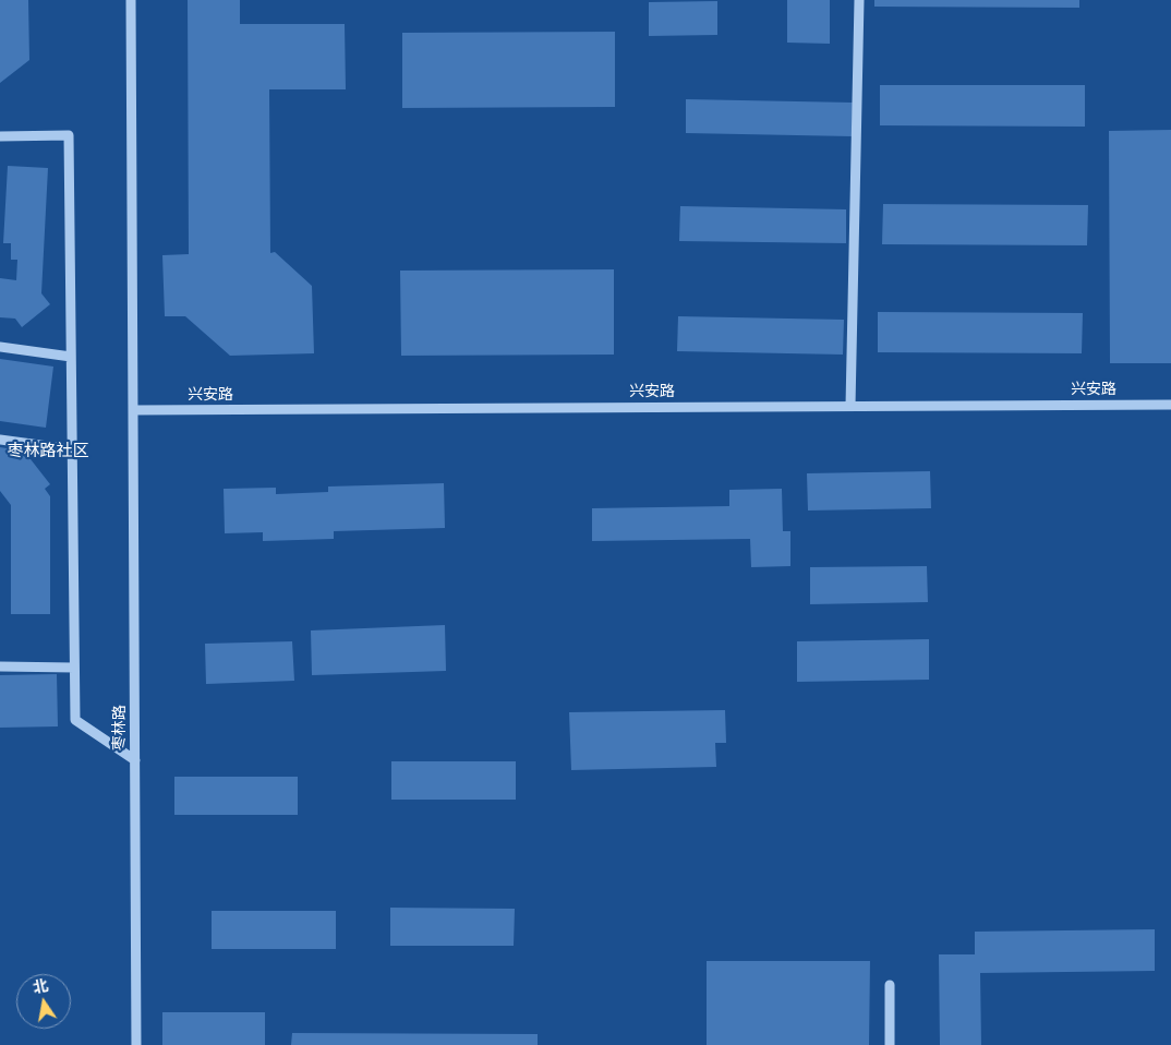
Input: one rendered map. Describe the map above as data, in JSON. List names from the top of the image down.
{
  "streets": {
    "street": ["兴安路", "枣林路"]
  },
  "crossings": [
    ["兴安路", "枣林路"]
  ],
  "districts": ["枣林路社区"],
  "north": "top"
}
